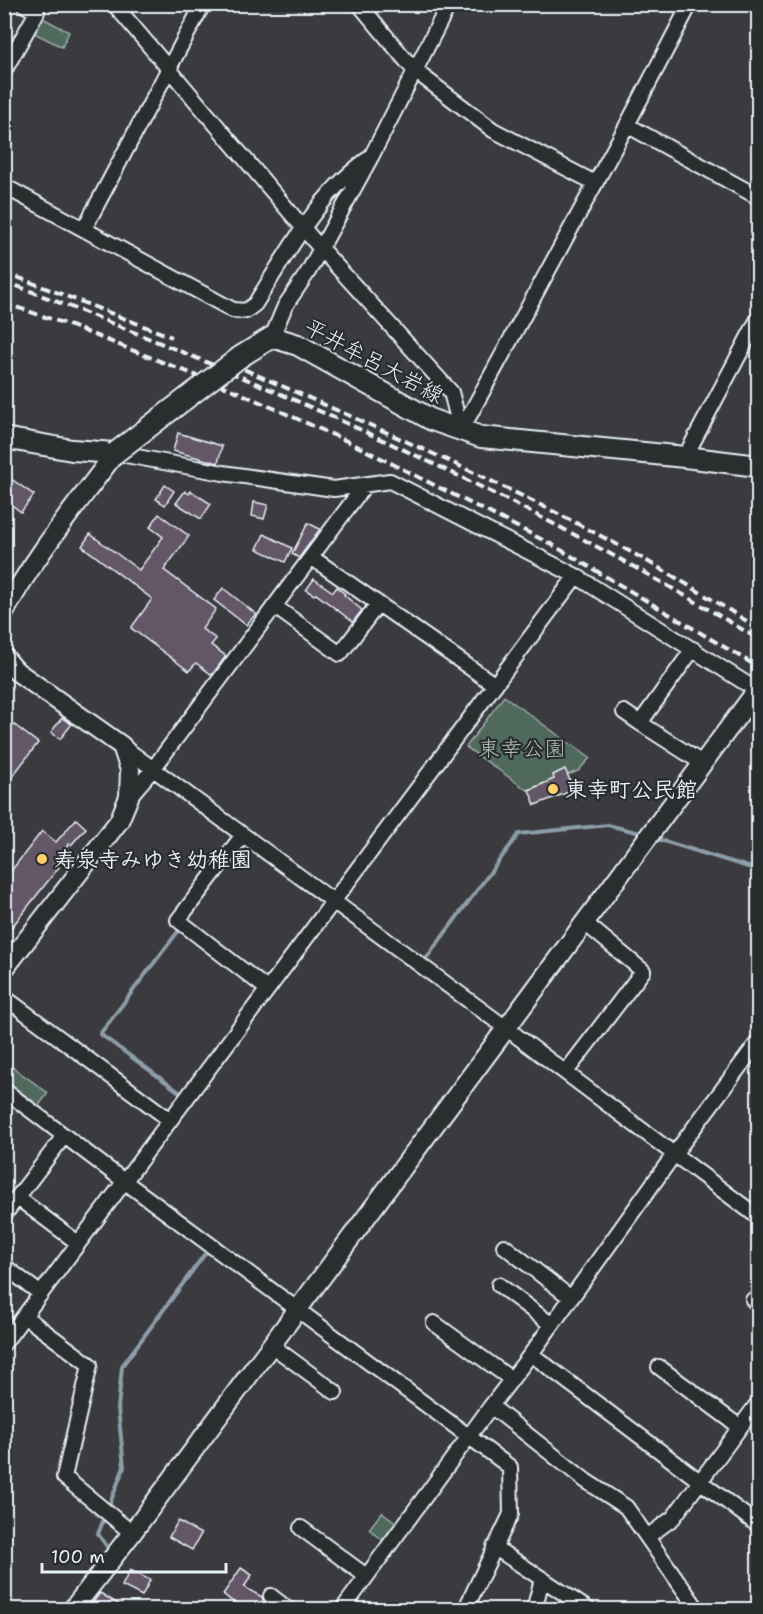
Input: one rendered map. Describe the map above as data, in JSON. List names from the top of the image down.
{
  "streets": {
    "main road": ["平井牟呂大岩線"]
  },
  "parks": ["東幸公園"],
  "places": ["東幸町公民館", "寿泉寺みゆき幼稚園"],
  "scale_bar": "100 m"
}
